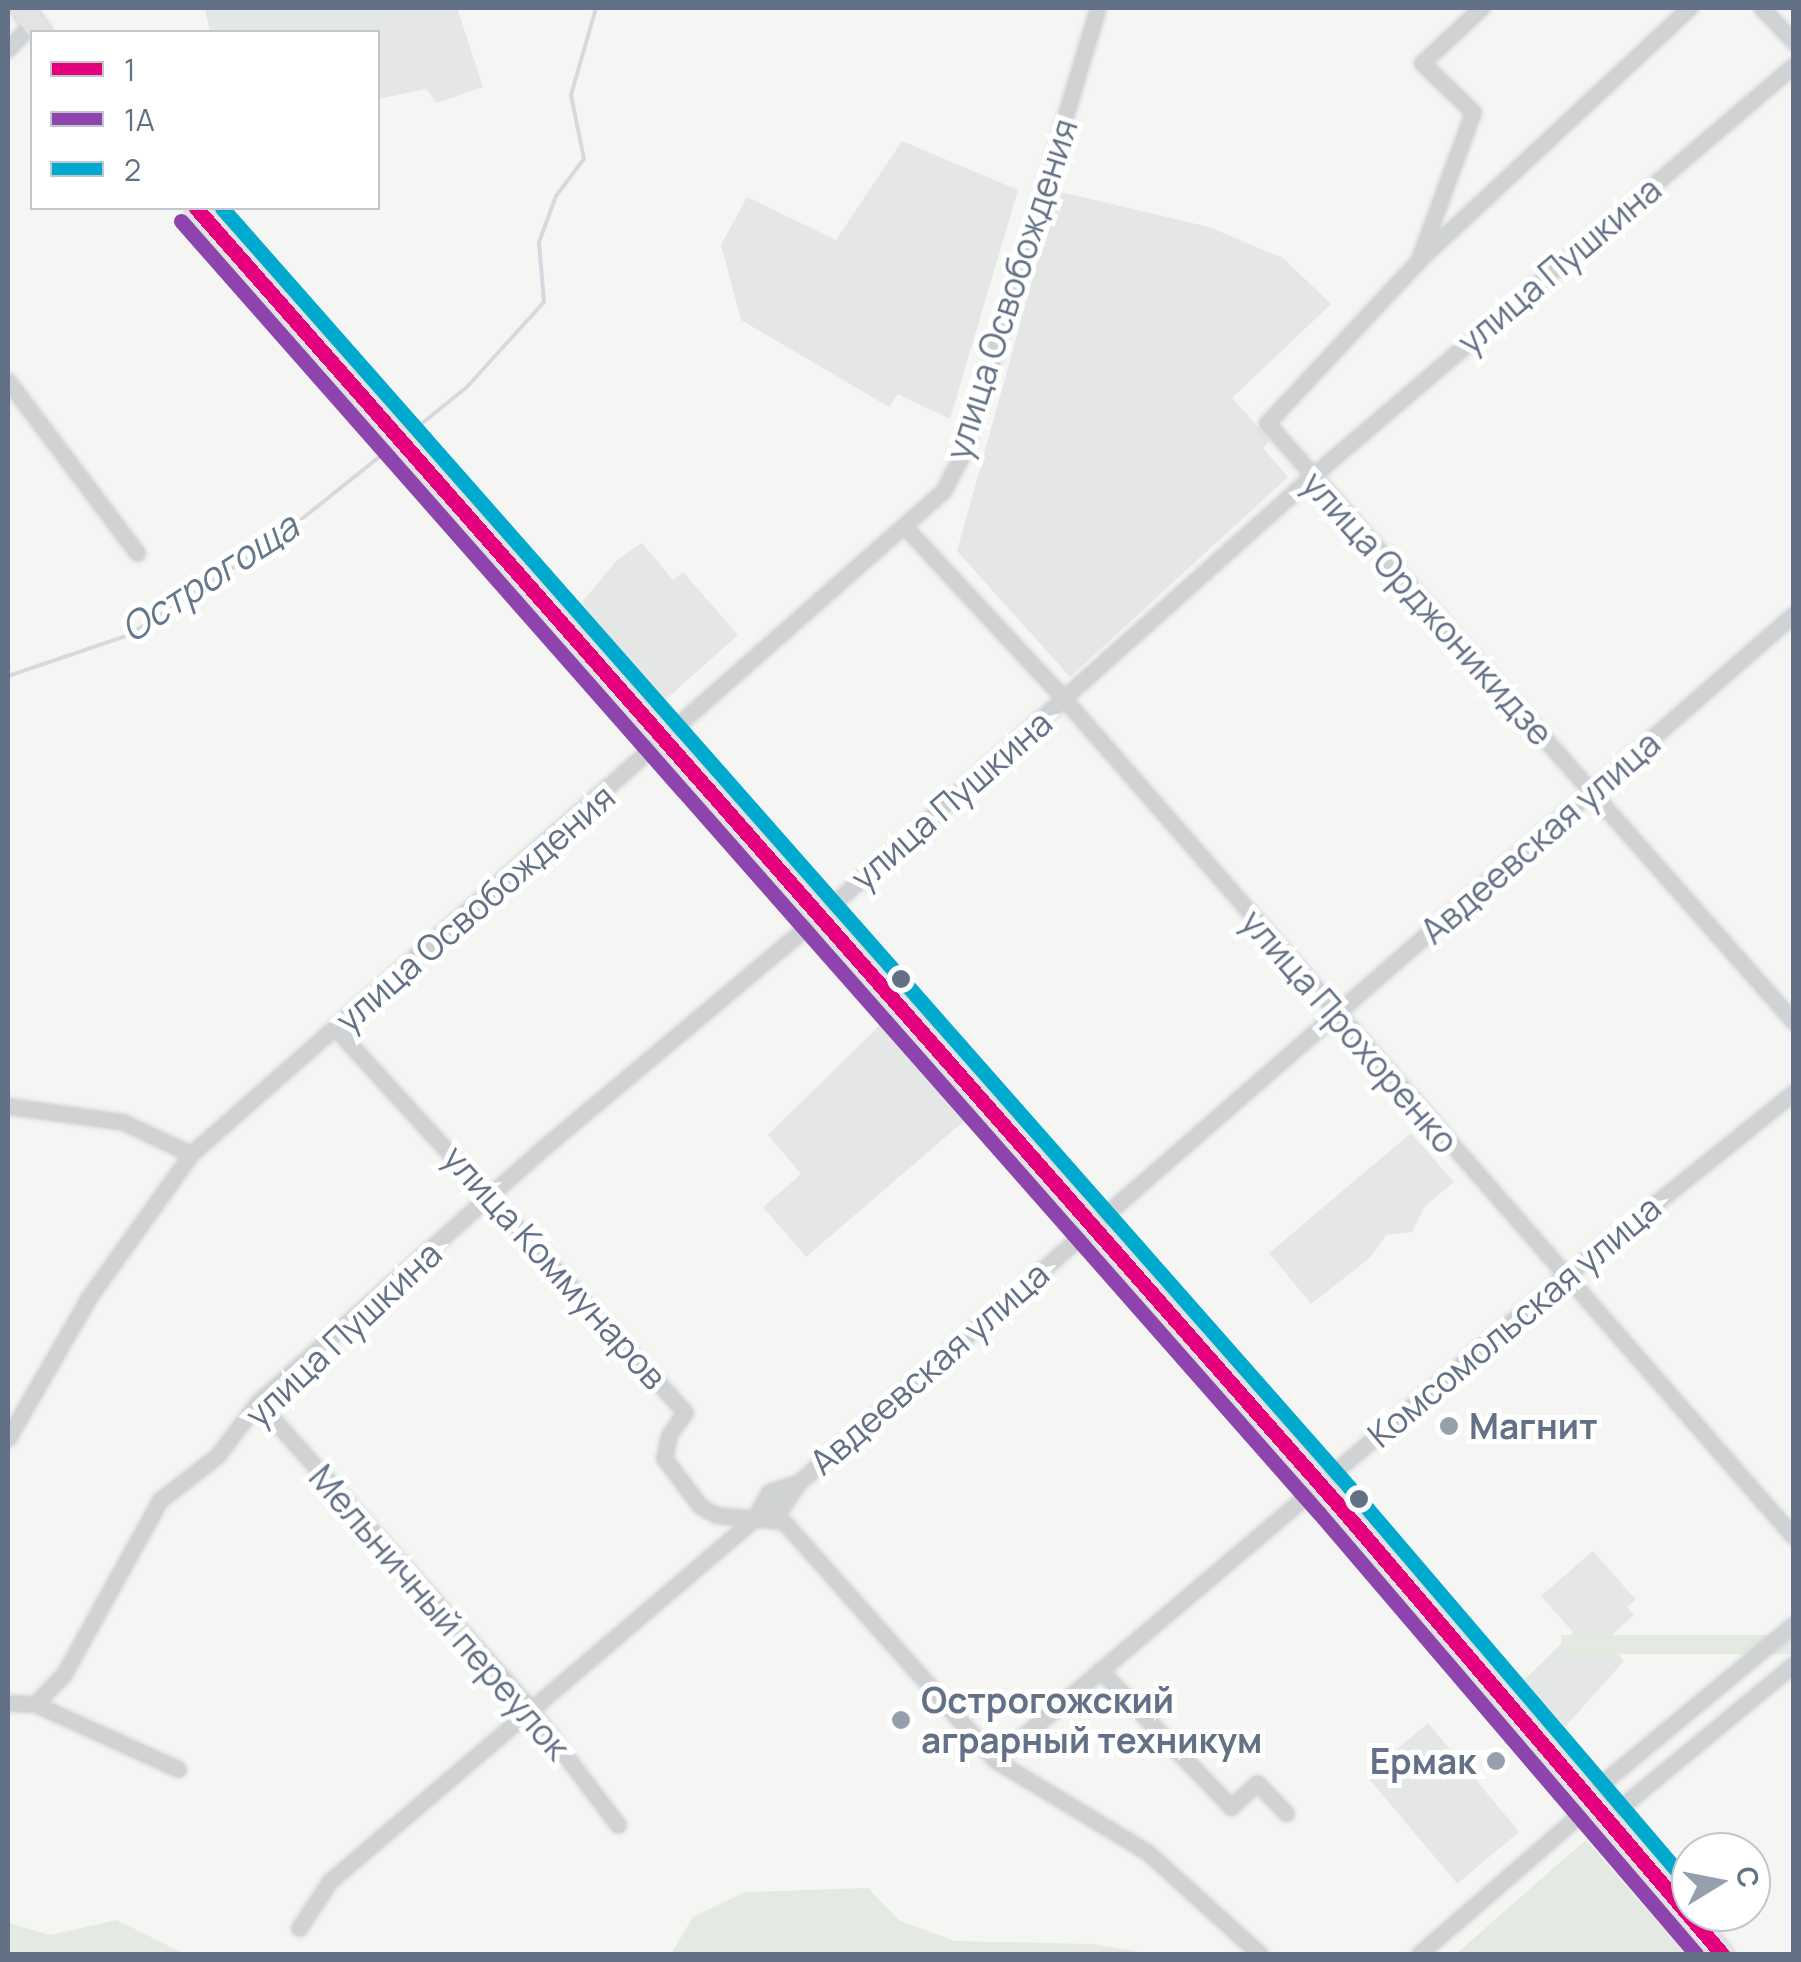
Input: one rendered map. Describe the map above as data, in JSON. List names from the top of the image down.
{
  "streets": {
    "street": [
      "улица Пушкина",
      "улица Освобождения",
      "улица Орджоникидзе",
      "Авдеевская улица",
      "улица Прохоренко",
      "улица Коммунаров",
      "Комсомольская улица",
      "Мельничный переулок"
    ]
  },
  "crossings": [
    ["улица Пушкина", "улица Орджоникидзе"],
    ["улица Пушкина", "улица Прохоренко"],
    ["улица Пушкина", "улица Коммунаров"],
    ["улица Пушкина", "Мельничный переулок"],
    ["улица Освобождения", "улица Прохоренко"],
    ["улица Освобождения", "улица Коммунаров"],
    ["улица Орджоникидзе", "Авдеевская улица"],
    ["Авдеевская улица", "улица Прохоренко"],
    ["Авдеевская улица", "улица Коммунаров"],
    ["Авдеевская улица", "Мельничный переулок"],
    ["улица Прохоренко", "Комсомольская улица"],
    ["улица Коммунаров", "Комсомольская улица"]
  ],
  "water": ["Острогоща"],
  "places": ["Магнит", "Острогожский аграрный техникум", "Ермак"],
  "lines": ["transit line 1", "transit line 2", "transit line 1А"],
  "legend": ["1", "1А", "2"],
  "north": "right"
}
